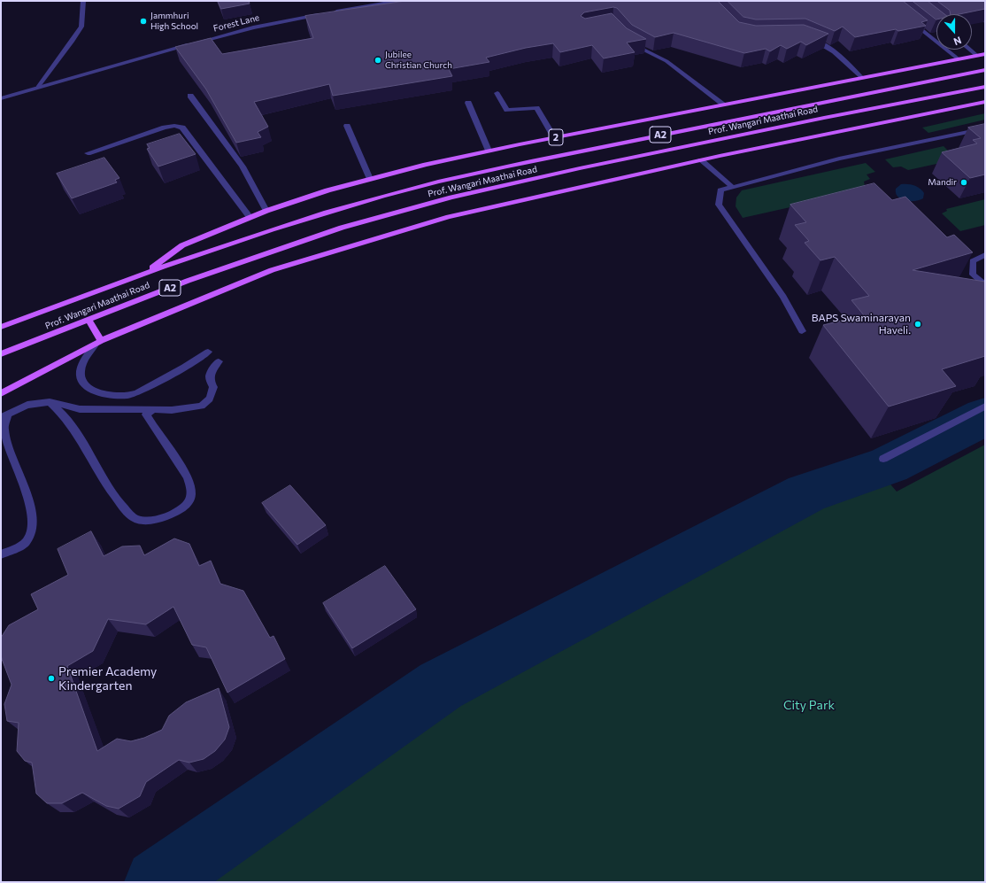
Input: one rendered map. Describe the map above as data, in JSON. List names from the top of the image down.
{
  "streets": {
    "main road": ["Prof. Wangari Maathai Road", "A2", "2"],
    "street": ["Forest Lane"]
  },
  "crossings": [
    ["Prof. Wangari Maathai Road", "2"]
  ],
  "parks": ["City Park"],
  "places": [
    "Jammhuri High School",
    "Jubilee Christian Church",
    "Mandir",
    "BAPS Swaminarayan Haveli.",
    "Premier Academy Kindergarten"
  ],
  "north": "bottom"
}
